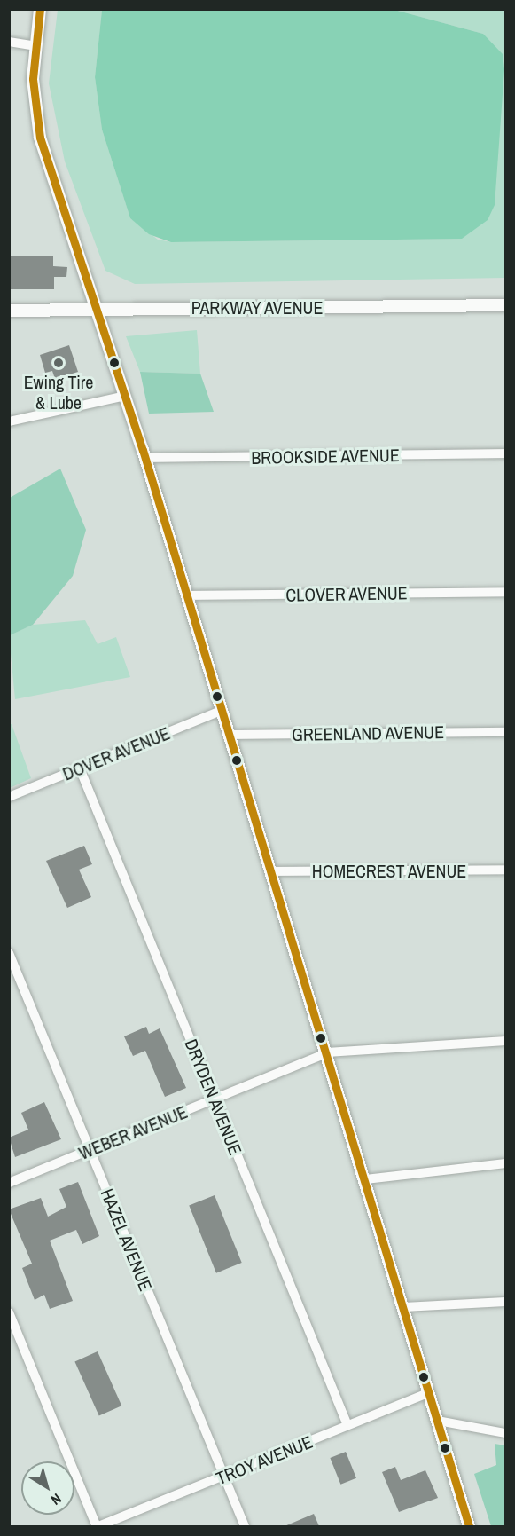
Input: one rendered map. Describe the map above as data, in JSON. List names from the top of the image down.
{
  "streets": {
    "street": [
      "PARKWAY AVENUE",
      "BROOKSIDE AVENUE",
      "CLOVER AVENUE",
      "GREENLAND AVENUE",
      "DOVER AVENUE",
      "HOMECREST AVENUE",
      "DRYDEN AVENUE",
      "WEBER AVENUE",
      "HAZEL AVENUE",
      "TROY AVENUE"
    ]
  },
  "crossings": [
    ["DOVER AVENUE", "DRYDEN AVENUE"],
    ["DRYDEN AVENUE", "WEBER AVENUE"],
    ["DRYDEN AVENUE", "TROY AVENUE"],
    ["WEBER AVENUE", "HAZEL AVENUE"],
    ["HAZEL AVENUE", "TROY AVENUE"]
  ],
  "places": ["Ewing Tire & Lube"],
  "north": "bottom right"
}
